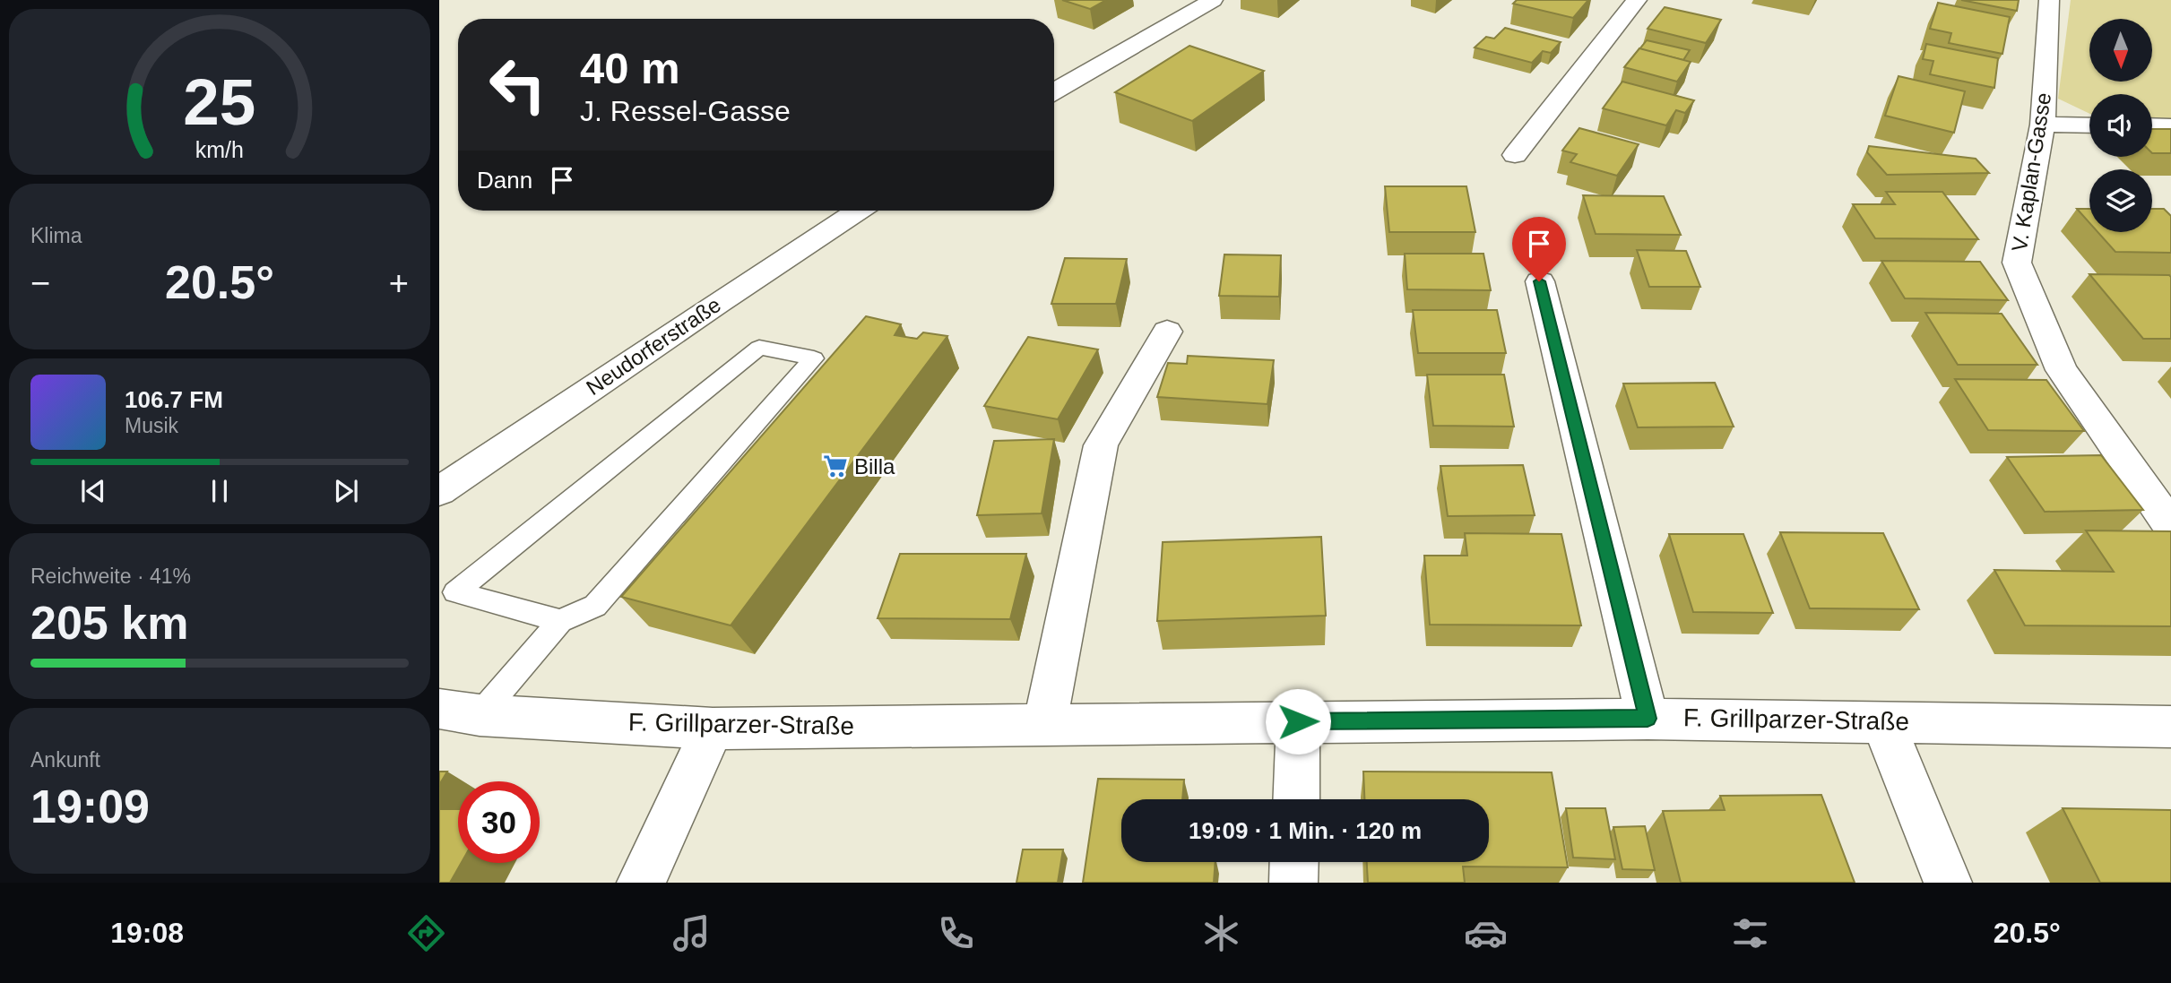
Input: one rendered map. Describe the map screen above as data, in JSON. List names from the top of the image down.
{
  "streets": {
    "street": ["V. Kaplan-Gasse", "Neudorferstraße", "F. Grillparzer-Straße"]
  },
  "places": {
    "supermarket": ["Billa"]
  },
  "north": "bottom",
  "page": {
    "turn": ["40 m", "J. Ressel-Gasse"],
    "then": "Dann",
    "tile": [
      "Klima",
      ["Reichweite · 41%", "205 km"],
      ["Ankunft", "19:09"]
    ],
    "heat": ["−", "20.5°", "+"],
    "song": ["106.7 FM", "Musik"],
    "limit": "30",
    "trip": "19:09 · 1 Min. · 120 m",
    "tabs": ["19:08", "20.5°"],
    "gauge": ["25", "km/h"]
  }
}
